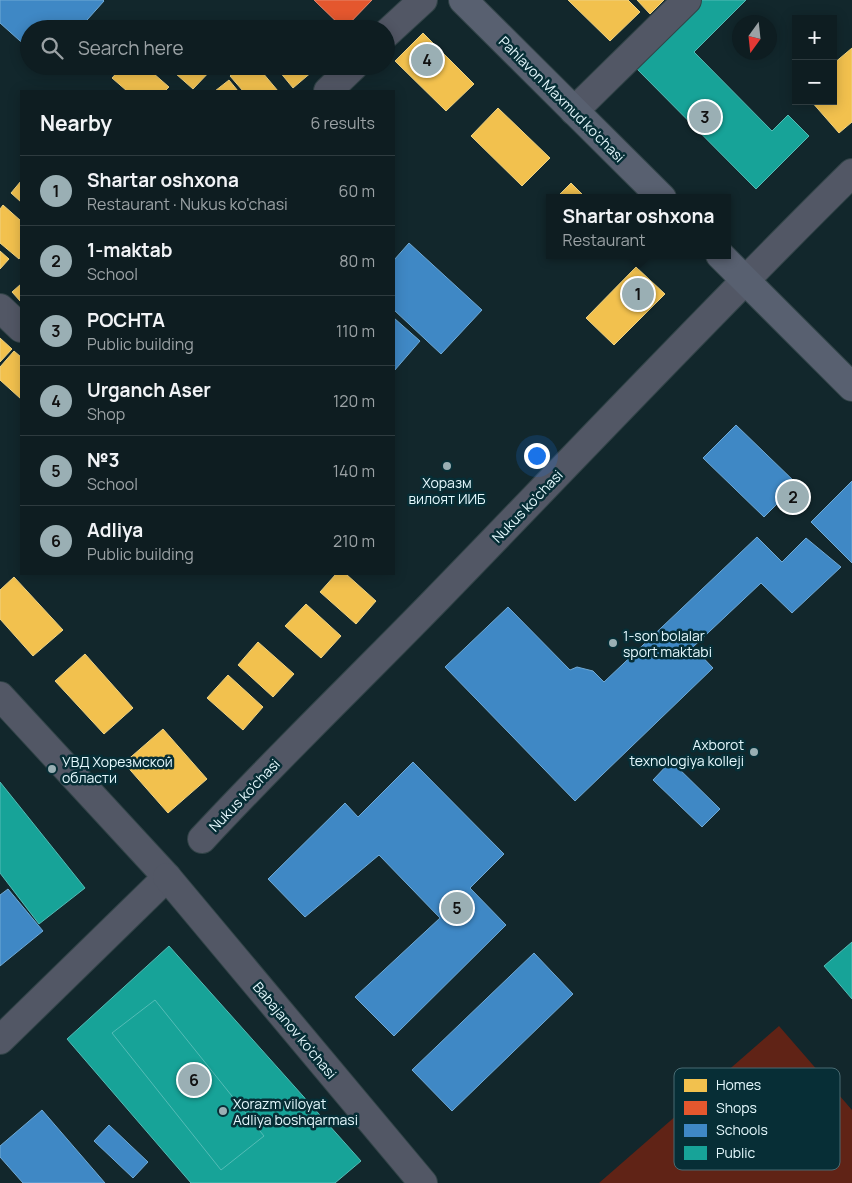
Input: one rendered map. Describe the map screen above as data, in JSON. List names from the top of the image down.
{
  "streets": {
    "main road": ["Pahlavon Maxmud ko'chasi"],
    "street": ["Nukus ko'chasi", "Babajanov ko'chasi"]
  },
  "places": [
    "Хоразм вилоят ИИБ",
    "1-son bolalar sport maktabi",
    "Axborot texnologiya kolleji",
    "УВД Хорезмской области",
    "Xorazm viloyat Adliya boshqarmasi"
  ],
  "legend": [
    "Homes",
    "Shops",
    "Schools",
    "Public"
  ],
  "north": "bottom",
  "page": {
    "map_buttons": ["+", "−"],
    "search": "Search here",
    "pins": [
      "4",
      "3",
      "1",
      "2",
      "5",
      "6"
    ],
    "heading": ["Nearby", "6 results"],
    "list": [
      {
        "mark": "1",
        "name": "Shartar oshxona",
        "note": "Restaurant · Nukus ko'chasi",
        "value": "60 m"
      },
      {
        "mark": "2",
        "name": "1-maktab",
        "note": "School",
        "value": "80 m"
      },
      {
        "mark": "3",
        "name": "POCHTA",
        "note": "Public building",
        "value": "110 m"
      },
      {
        "mark": "4",
        "name": "Urganch Aser",
        "note": "Shop",
        "value": "120 m"
      },
      {
        "mark": "5",
        "name": "№3",
        "note": "School",
        "value": "140 m"
      },
      {
        "mark": "6",
        "name": "Adliya",
        "note": "Public building",
        "value": "210 m"
      }
    ],
    "popup": ["Shartar oshxona", "Restaurant"]
  }
}
